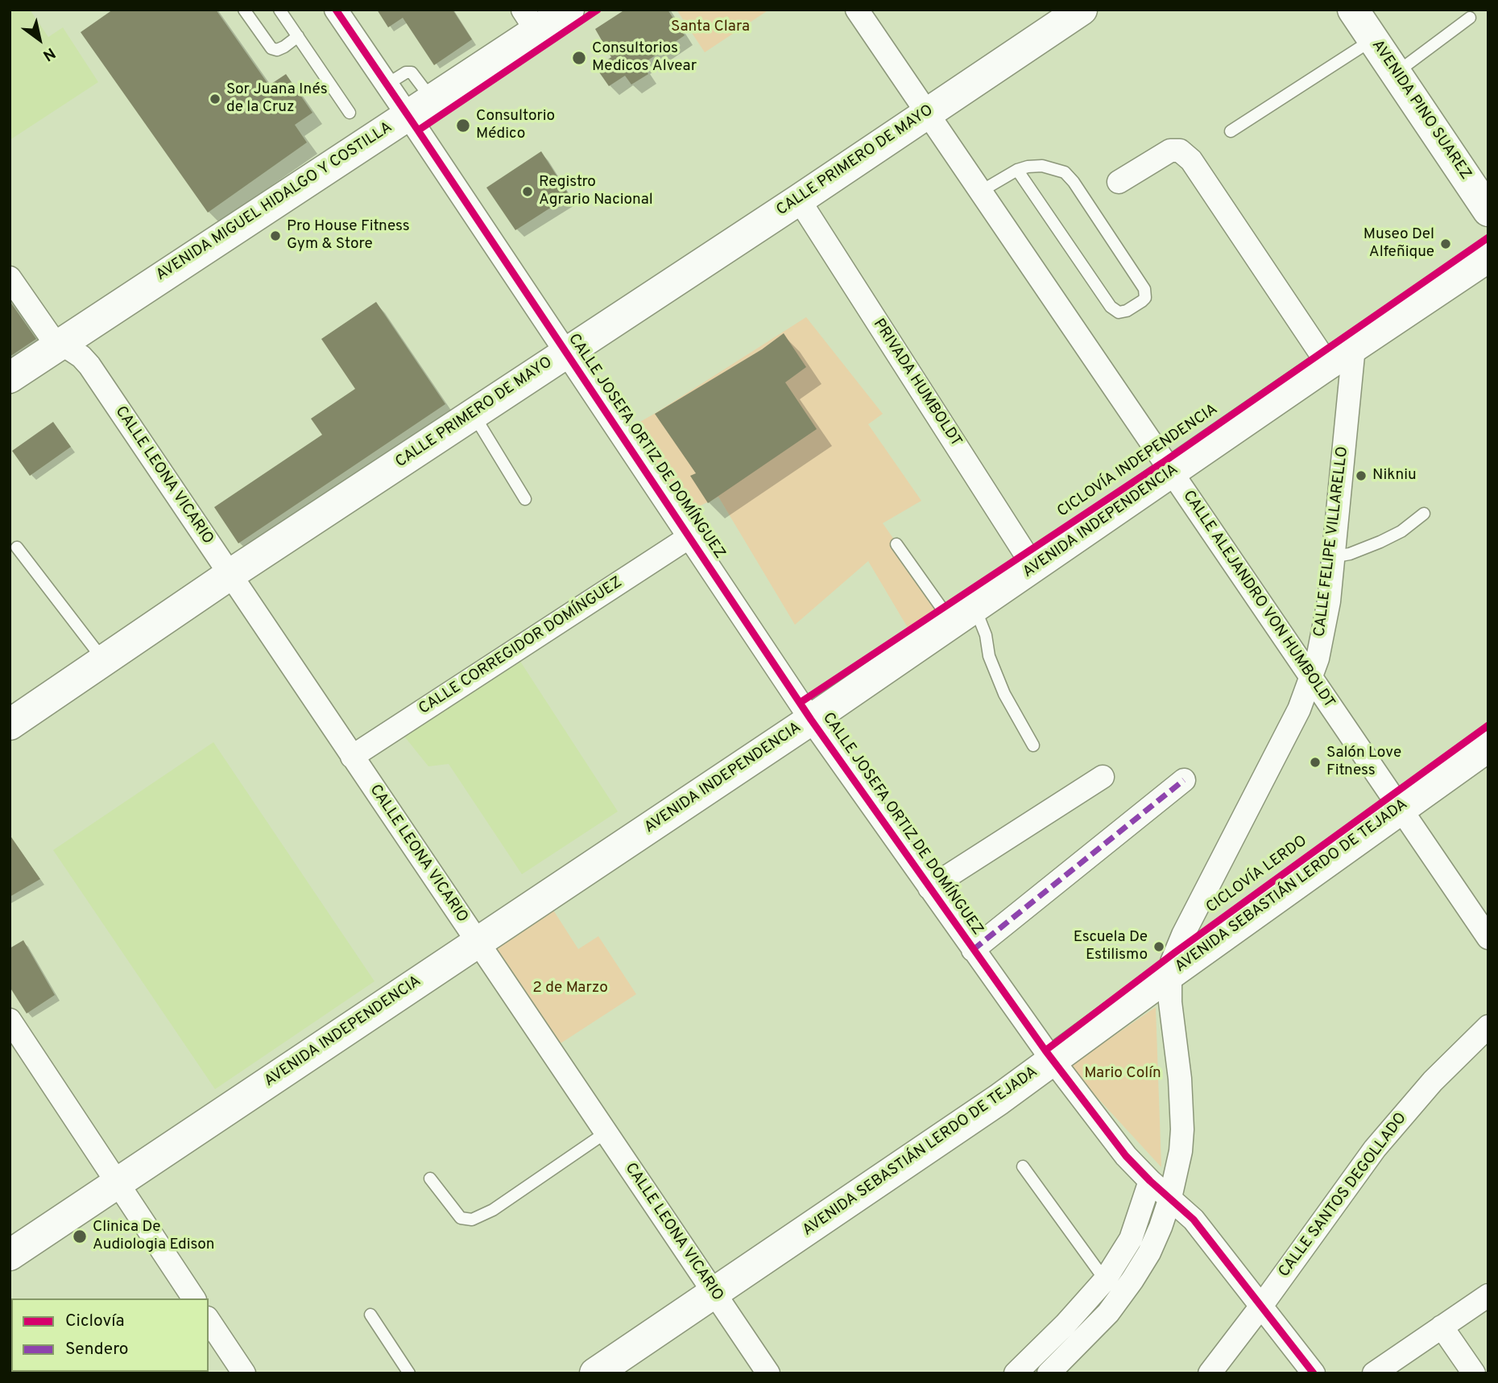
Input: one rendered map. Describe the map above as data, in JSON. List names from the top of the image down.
{
  "streets": {
    "main road": [
      "AVENIDA PINO SUAREZ",
      "CALLE PRIMERO DE MAYO",
      "AVENIDA MIGUEL HIDALGO Y COSTILLA",
      "AVENIDA INDEPENDENCIA",
      "AVENIDA SEBASTIÁN LERDO DE TEJADA"
    ],
    "street": [
      "PRIVADA HUMBOLDT",
      "CALLE JOSEFA ORTIZ DE DOMÍNGUEZ",
      "CALLE LEONA VICARIO",
      "CALLE FELIPE VILLARELLO",
      "CALLE ALEJANDRO VON HUMBOLDT",
      "CALLE CORREGIDOR DOMÍNGUEZ",
      "CALLE SANTOS DEGOLLADO"
    ],
    "cycle path": ["CICLOVÍA INDEPENDENCIA", "CICLOVÍA LERDO"]
  },
  "crossings": [
    ["CALLE PRIMERO DE MAYO", "PRIVADA HUMBOLDT"],
    ["CALLE PRIMERO DE MAYO", "CALLE JOSEFA ORTIZ DE DOMÍNGUEZ"],
    ["CALLE PRIMERO DE MAYO", "CALLE LEONA VICARIO"],
    ["CALLE PRIMERO DE MAYO", "CALLE ALEJANDRO VON HUMBOLDT"],
    ["AVENIDA MIGUEL HIDALGO Y COSTILLA", "CALLE JOSEFA ORTIZ DE DOMÍNGUEZ"],
    ["AVENIDA MIGUEL HIDALGO Y COSTILLA", "CALLE LEONA VICARIO"],
    ["PRIVADA HUMBOLDT", "AVENIDA INDEPENDENCIA"],
    ["CALLE JOSEFA ORTIZ DE DOMÍNGUEZ", "AVENIDA INDEPENDENCIA"],
    ["CALLE JOSEFA ORTIZ DE DOMÍNGUEZ", "CALLE FELIPE VILLARELLO"],
    ["CALLE JOSEFA ORTIZ DE DOMÍNGUEZ", "CALLE CORREGIDOR DOMÍNGUEZ"],
    ["CALLE JOSEFA ORTIZ DE DOMÍNGUEZ", "AVENIDA SEBASTIÁN LERDO DE TEJADA"],
    ["CALLE JOSEFA ORTIZ DE DOMÍNGUEZ", "CALLE SANTOS DEGOLLADO"],
    ["CALLE LEONA VICARIO", "AVENIDA INDEPENDENCIA"],
    ["CALLE LEONA VICARIO", "CALLE CORREGIDOR DOMÍNGUEZ"],
    ["CALLE LEONA VICARIO", "AVENIDA SEBASTIÁN LERDO DE TEJADA"],
    ["AVENIDA INDEPENDENCIA", "CALLE FELIPE VILLARELLO"],
    ["AVENIDA INDEPENDENCIA", "CALLE ALEJANDRO VON HUMBOLDT"],
    ["CALLE FELIPE VILLARELLO", "CALLE ALEJANDRO VON HUMBOLDT"],
    ["CALLE FELIPE VILLARELLO", "AVENIDA SEBASTIÁN LERDO DE TEJADA"],
    ["CALLE ALEJANDRO VON HUMBOLDT", "AVENIDA SEBASTIÁN LERDO DE TEJADA"]
  ],
  "parks": ["Santa Clara", "2 de Marzo", "Mario Colín"],
  "places": [
    "Consultorios Medicos Alvear",
    "Sor Juana Inés de la Cruz",
    "Consultorio Médico",
    "Registro Agrario Nacional",
    "Pro House Fitness Gym & Store",
    "Museo Del Alfeñique",
    "Nikniu",
    "Salón Love Fitness",
    "Escuela De Estilismo",
    "Clinica De Audiologia Edison"
  ],
  "legend": ["Ciclovía", "Sendero"],
  "north": "bottom right"
}
